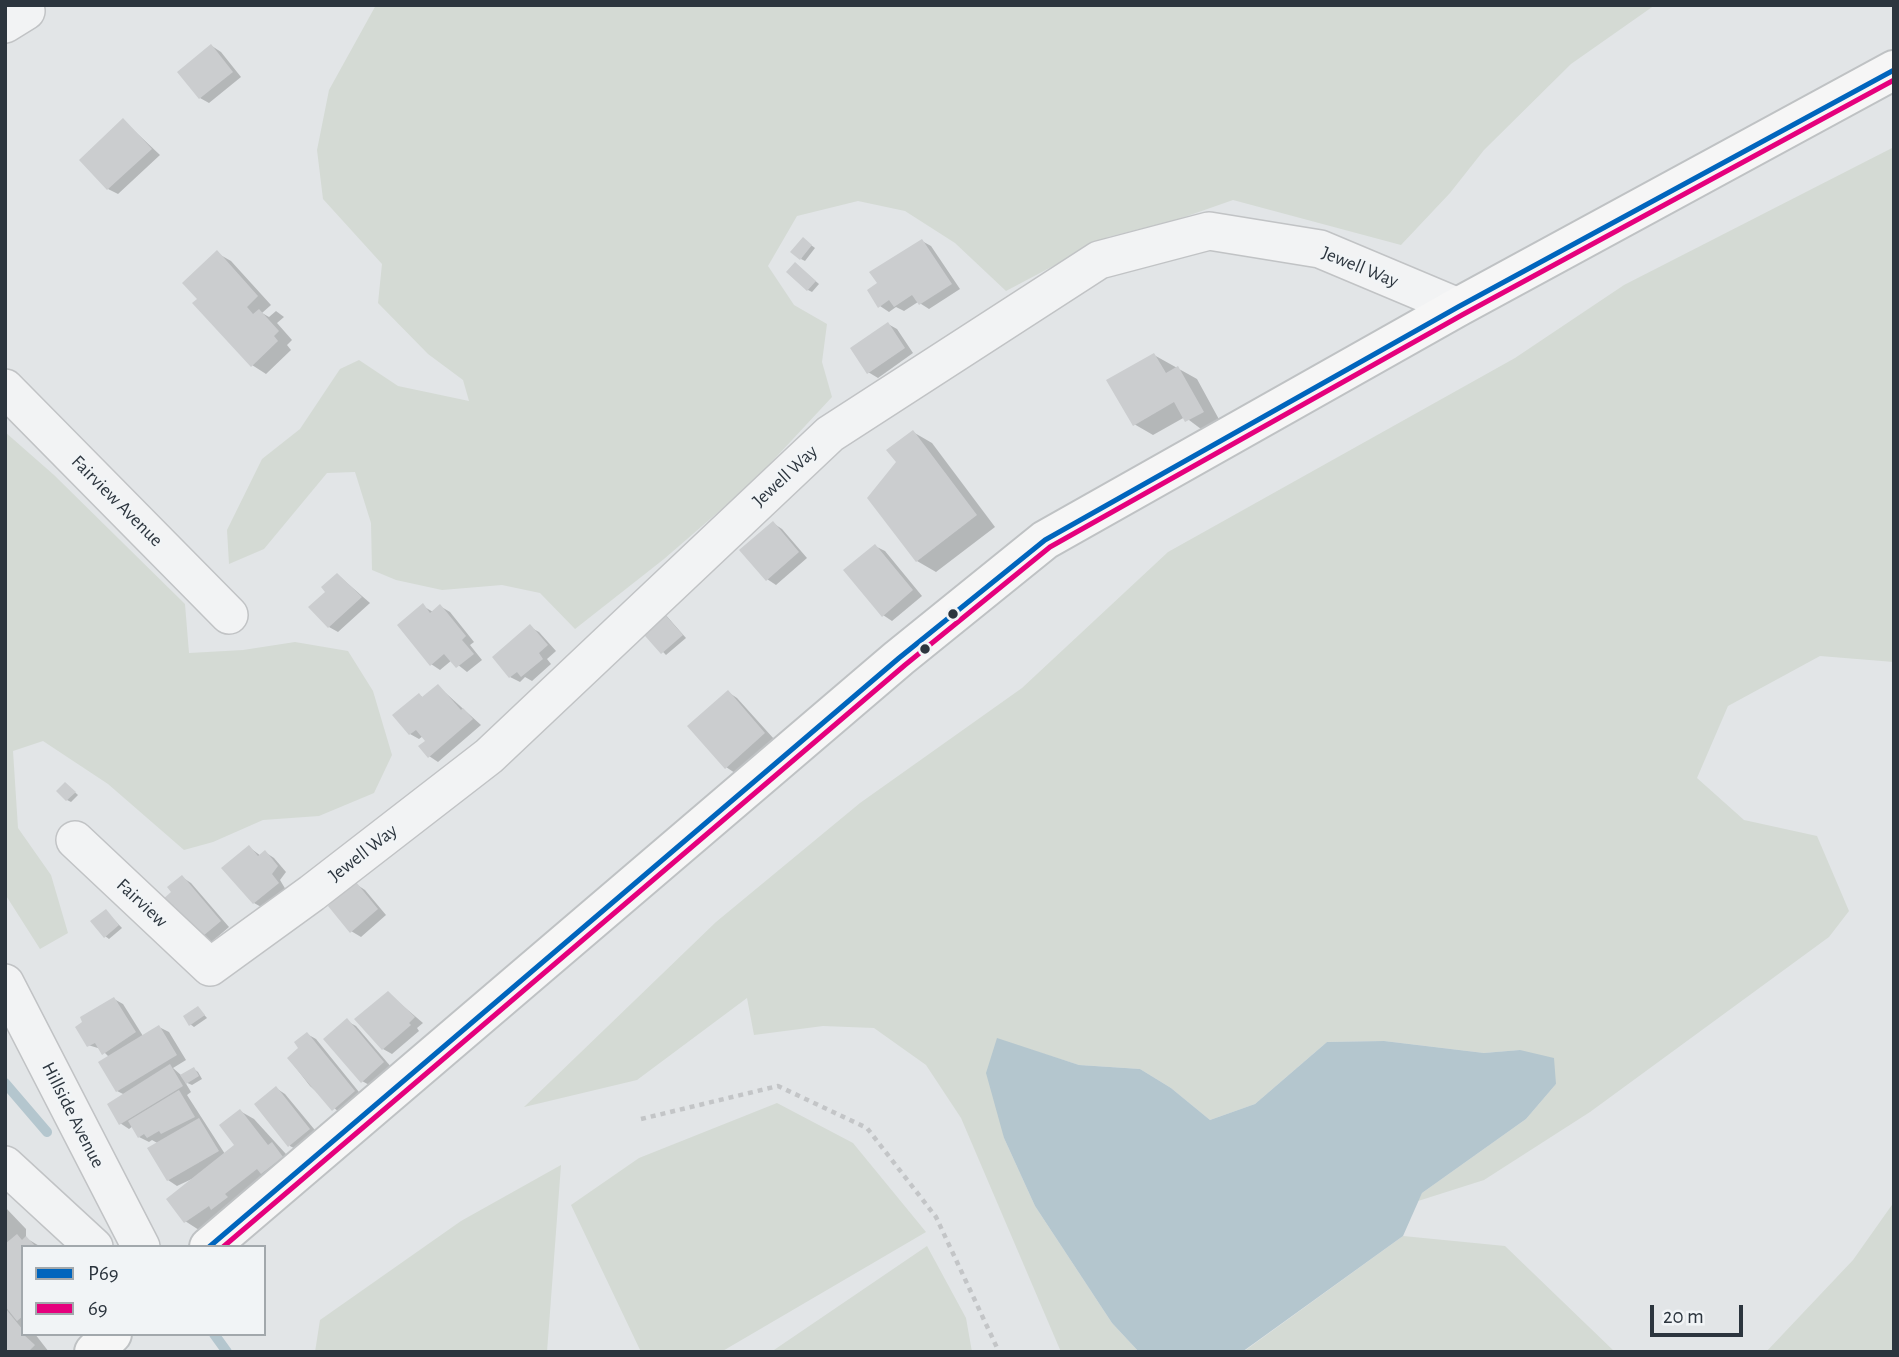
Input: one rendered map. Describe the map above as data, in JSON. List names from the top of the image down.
{
  "streets": {
    "street": [
      "Jewell Way",
      "Fairview Avenue",
      "Fairview",
      "Hillside Avenue"
    ]
  },
  "crossings": [
    ["Jewell Way", "Fairview"]
  ],
  "lines": ["transit line P69", "transit line 69"],
  "legend": ["P69", "69"],
  "scale_bar": "20 m"
}
